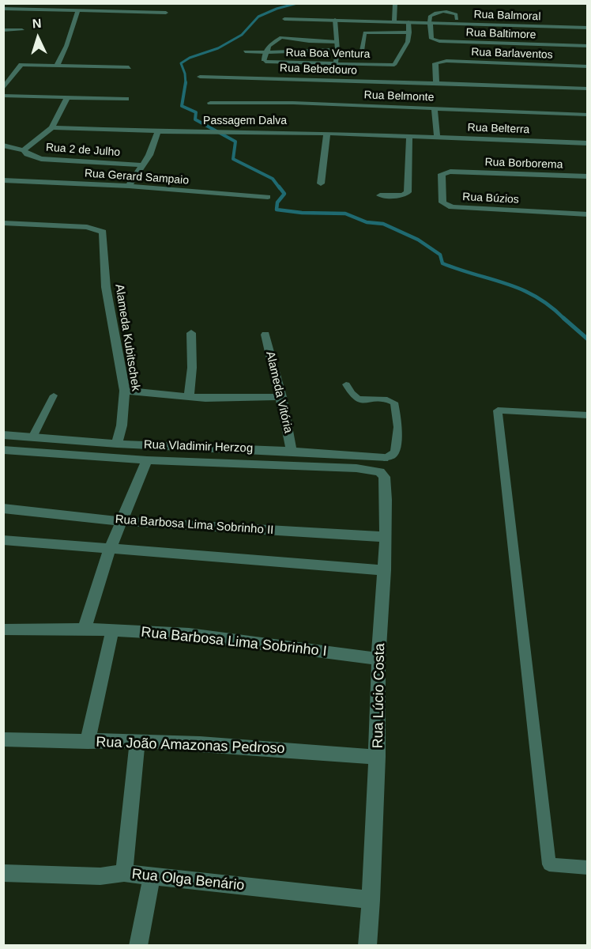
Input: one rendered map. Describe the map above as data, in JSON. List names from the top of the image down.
{
  "streets": {
    "street": [
      "Rua Balmoral",
      "Rua Baltimore",
      "Rua Barlaventos",
      "Rua Bebedouro",
      "Rua Belmonte",
      "Passagem Dalva",
      "Rua Belterra",
      "Rua 2 de Julho",
      "Rua Borborema",
      "Rua Gerard Sampaio",
      "Rua Búzios",
      "Alameda Kubitschek",
      "Alameda Vitória",
      "Rua Vladimir Herzog",
      "Rua Barbosa Lima Sobrinho II",
      "Rua Barbosa Lima Sobrinho I",
      "Rua Lúcio Costa",
      "Rua João Amazonas Pedroso",
      "Rua Olga Benário"
    ],
    "lane": ["Rua Boa Ventura"]
  },
  "crossings": [
    ["Rua Balmoral", "Rua Baltimore"],
    ["Rua Barlaventos", "Rua Bebedouro"],
    ["Passagem Dalva", "Rua Belterra"],
    ["Rua Borborema", "Rua Búzios"],
    ["Alameda Kubitschek", "Rua Vladimir Herzog"],
    ["Alameda Vitória", "Rua Vladimir Herzog"],
    ["Rua Barbosa Lima Sobrinho II", "Rua Lúcio Costa"],
    ["Rua Barbosa Lima Sobrinho I", "Rua Lúcio Costa"],
    ["Rua Lúcio Costa", "Rua João Amazonas Pedroso"],
    ["Rua Lúcio Costa", "Rua Olga Benário"]
  ],
  "north": "top"
}
